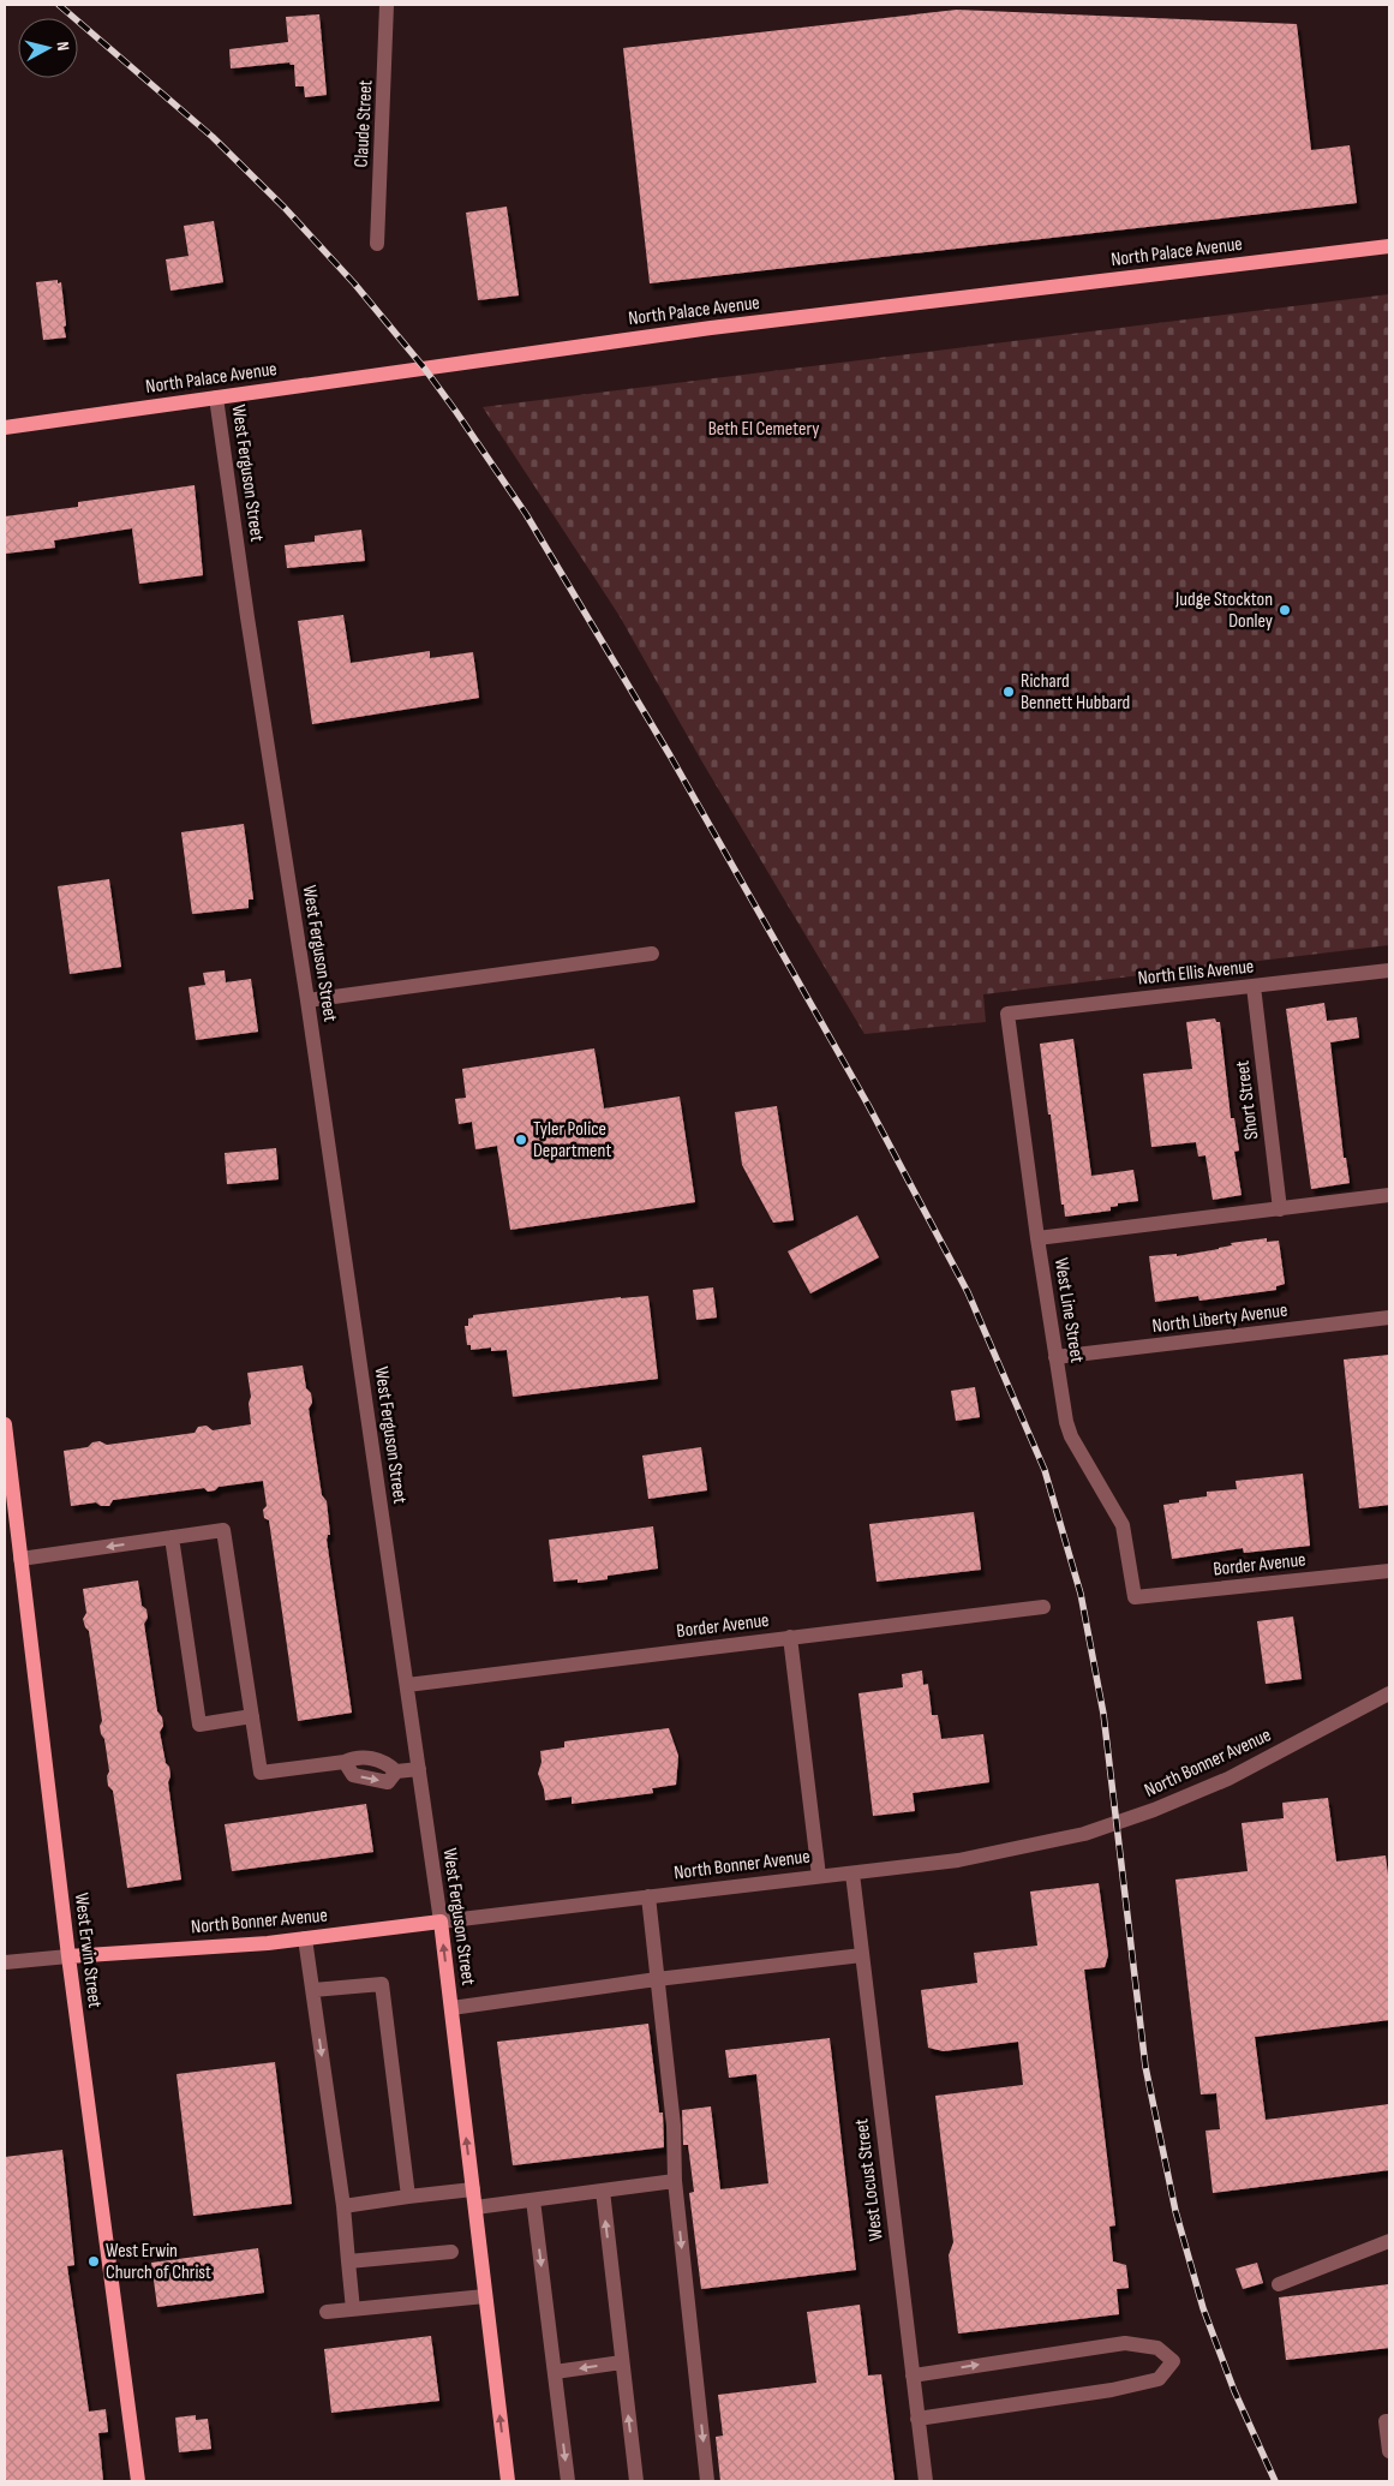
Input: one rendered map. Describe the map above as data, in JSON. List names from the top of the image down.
{
  "streets": {
    "main road": [
      "North Palace Avenue",
      "West Ferguson Street",
      "North Bonner Avenue",
      "West Erwin Street"
    ],
    "street": [
      "Claude Street",
      "North Ellis Avenue",
      "Short Street",
      "West Line Street",
      "North Liberty Avenue",
      "Border Avenue",
      "West Locust Street"
    ]
  },
  "crossings": [
    ["North Palace Avenue", "West Ferguson Street"],
    ["West Ferguson Street", "Border Avenue"],
    ["West Ferguson Street", "North Bonner Avenue"],
    ["North Ellis Avenue", "Short Street"],
    ["North Ellis Avenue", "West Line Street"],
    ["West Line Street", "North Liberty Avenue"],
    ["West Line Street", "Border Avenue"],
    ["North Bonner Avenue", "West Erwin Street"],
    ["North Bonner Avenue", "West Locust Street"]
  ],
  "parks": ["Beth El Cemetery"],
  "places": [
    "Judge Stockton Donley",
    "Richard Bennett Hubbard",
    "Tyler Police Department",
    "West Erwin Church of Christ"
  ],
  "north": "right"
}
